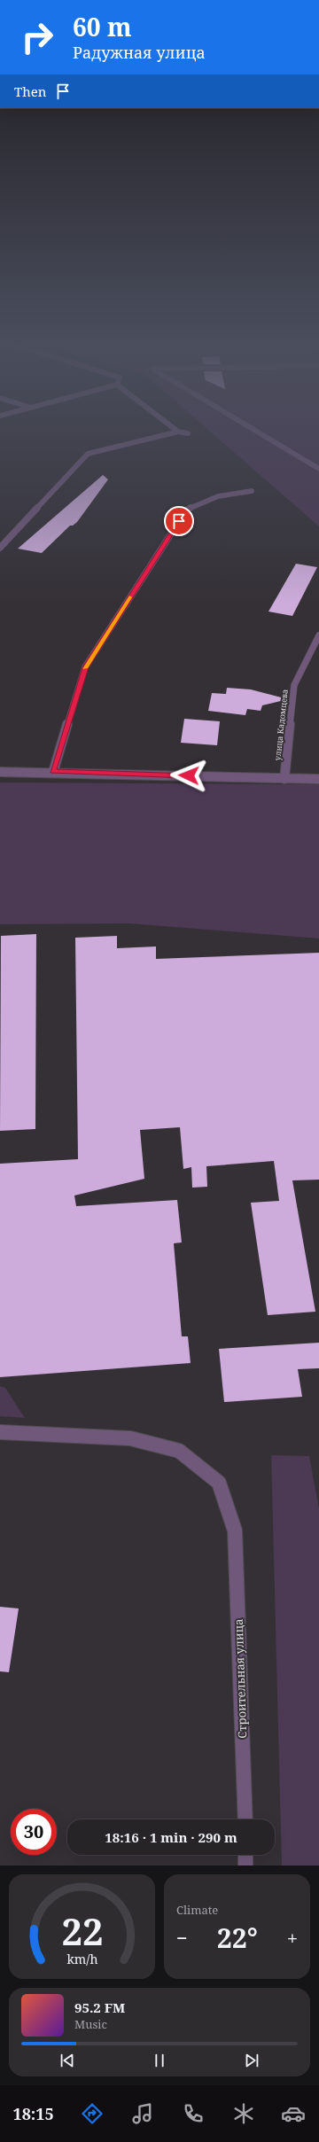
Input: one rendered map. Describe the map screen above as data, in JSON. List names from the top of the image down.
{
  "streets": {
    "street": ["улица Кадомцева", "Строительная улица"]
  },
  "page": {
    "turn": ["60 m", "Радужная улица"],
    "then": "Then",
    "limit": "30",
    "trip": "18:16 · 1 min · 290 m",
    "tile": "Climate",
    "heat": ["−", "22°", "+"],
    "song": ["95.2 FM", "Music"],
    "tabs": "18:15",
    "gauge": ["22", "km/h"]
  }
}
